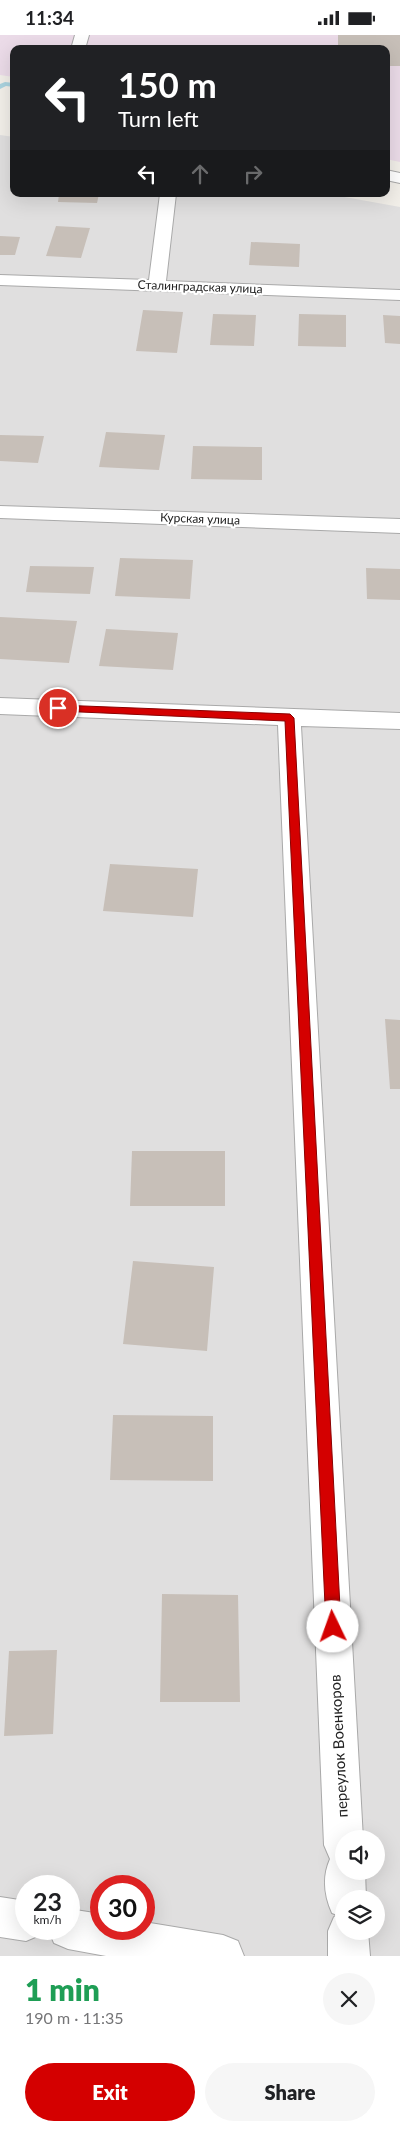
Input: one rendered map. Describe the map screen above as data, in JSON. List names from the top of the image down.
{
  "streets": {
    "street": ["Сталинградская улица", "Курская улица", "переулок Военкоров"]
  },
  "page": {
    "status": "11:34",
    "turn": ["150 m", "Turn left"],
    "speed": "23 km/h",
    "limit": "30",
    "heading": ["1 min", "190 m · 11:35"],
    "buttons": ["Exit", "Share"]
  }
}
